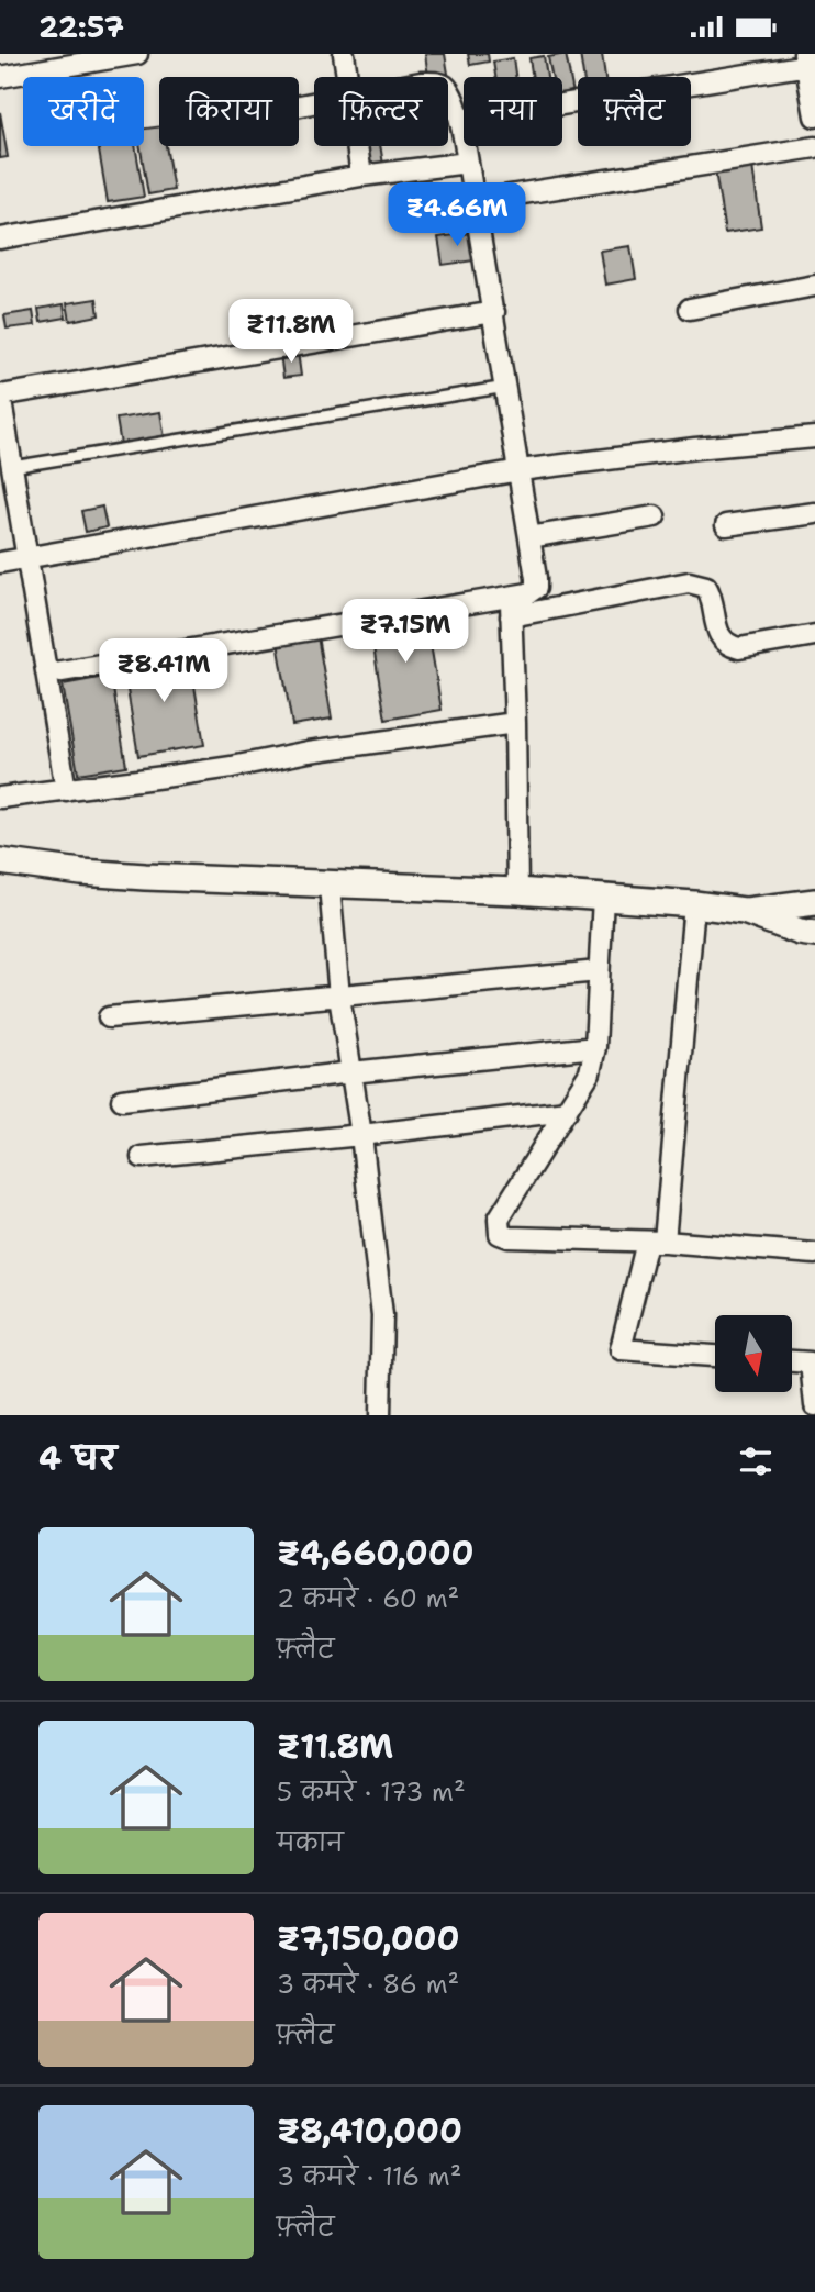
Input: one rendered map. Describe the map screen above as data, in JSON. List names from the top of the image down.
{
  "north": "bottom",
  "page": {
    "status": "22:57",
    "chip": [
      "खरीदें",
      "किराया",
      "फ़िल्टर",
      "नया",
      "फ़्लैट"
    ],
    "price": [
      "₹4.66M",
      "₹11.8M",
      "₹7.15M",
      "₹8.41M"
    ],
    "heading": "4 घर",
    "list": [
      {
        "name": "₹4,660,000",
        "note": "2 कमरे · 60 m² · फ़्लैट"
      },
      {
        "name": "₹11.8M",
        "note": "5 कमरे · 173 m² · मकान"
      },
      {
        "name": "₹7,150,000",
        "note": "3 कमरे · 86 m² · फ़्लैट"
      },
      {
        "name": "₹8,410,000",
        "note": "3 कमरे · 116 m² · फ़्लैट"
      }
    ]
  }
}
